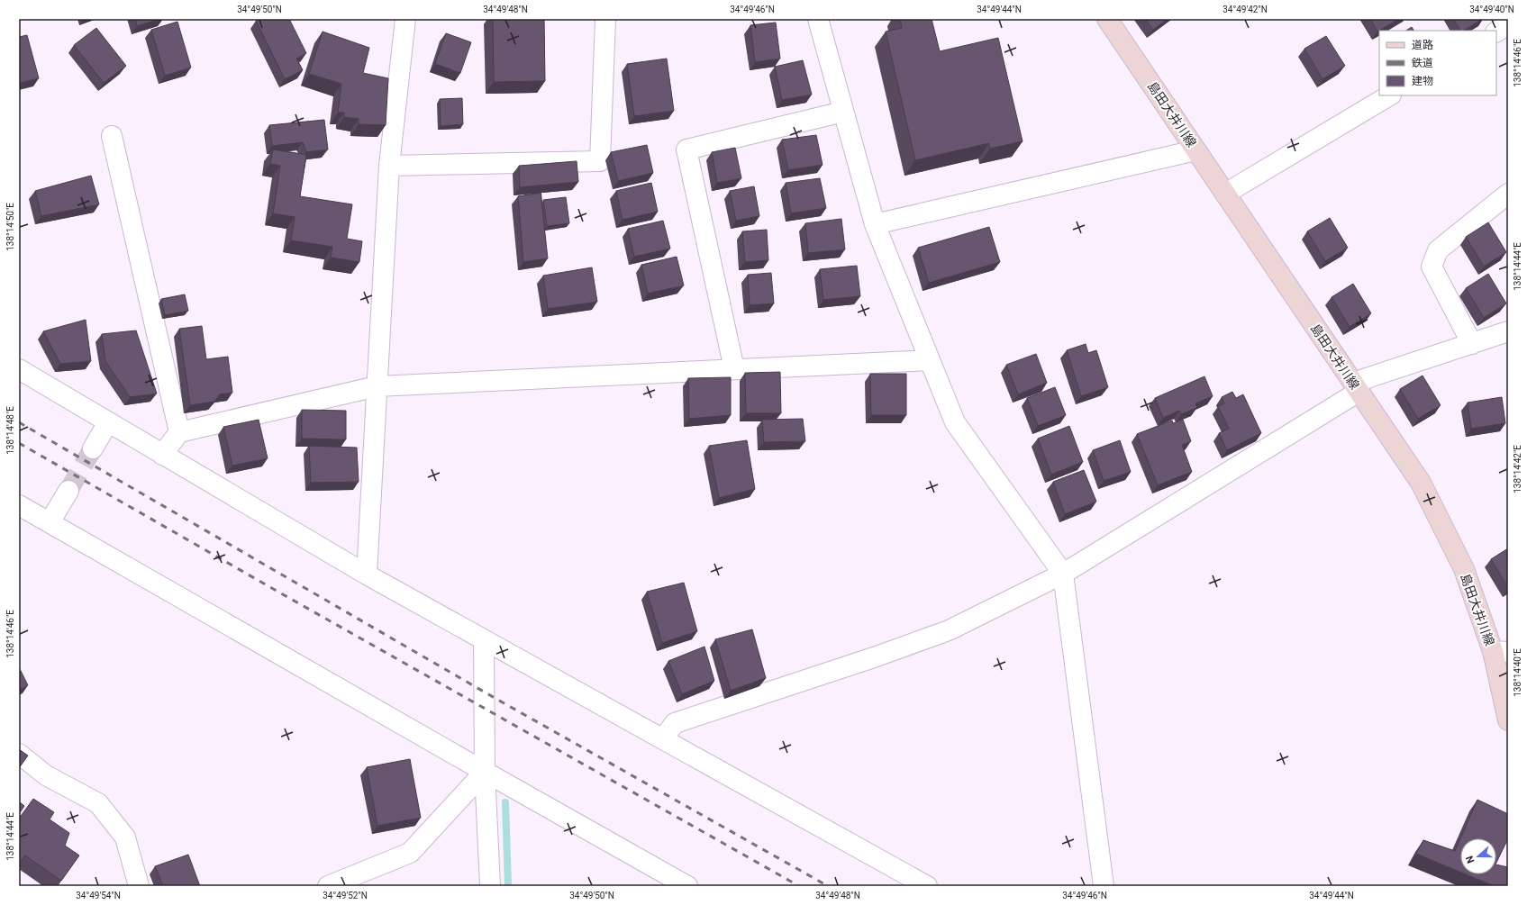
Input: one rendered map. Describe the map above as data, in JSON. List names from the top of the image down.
{
  "streets": {
    "main road": ["島田大井川線"]
  },
  "legend": ["道路", "鉄道", "建物"],
  "north": "left",
  "coordinates": [
    "34°49'50\"N",
    "34°49'48\"N",
    "34°49'46\"N",
    "34°49'44\"N",
    "34°49'42\"N",
    "34°49'40\"N",
    "138°14'46\"E",
    "138°14'50\"E",
    "138°14'44\"E",
    "138°14'48\"E",
    "138°14'42\"E",
    "138°14'40\"E",
    "34°49'54\"N",
    "34°49'52\"N"
  ]
}
